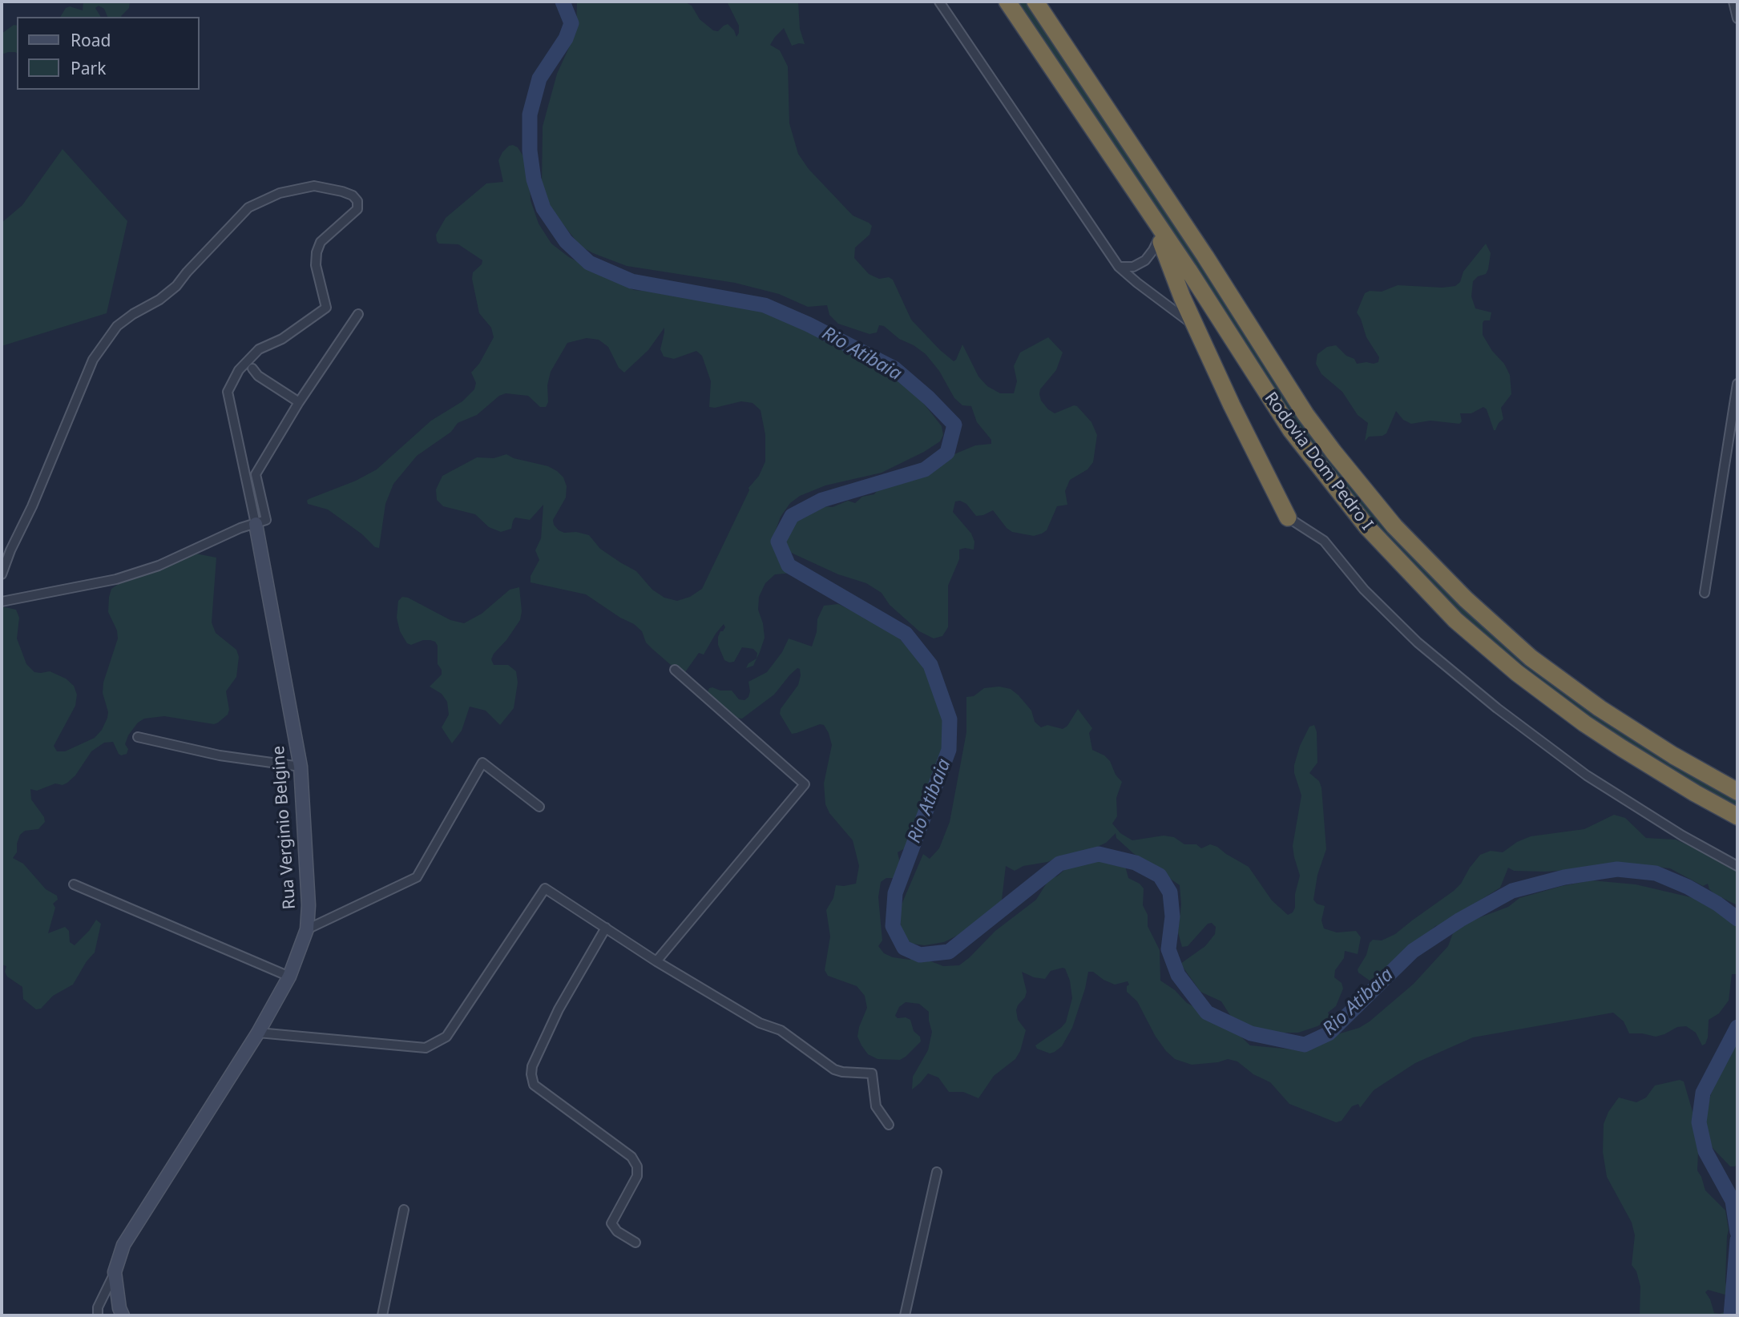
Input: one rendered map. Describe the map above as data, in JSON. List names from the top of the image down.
{
  "streets": {
    "highway": ["Rodovia Dom Pedro I"],
    "street": ["Rua Verginio Belgine"]
  },
  "water": ["Rio Atibaia"],
  "legend": ["Road", "Park"]
}
